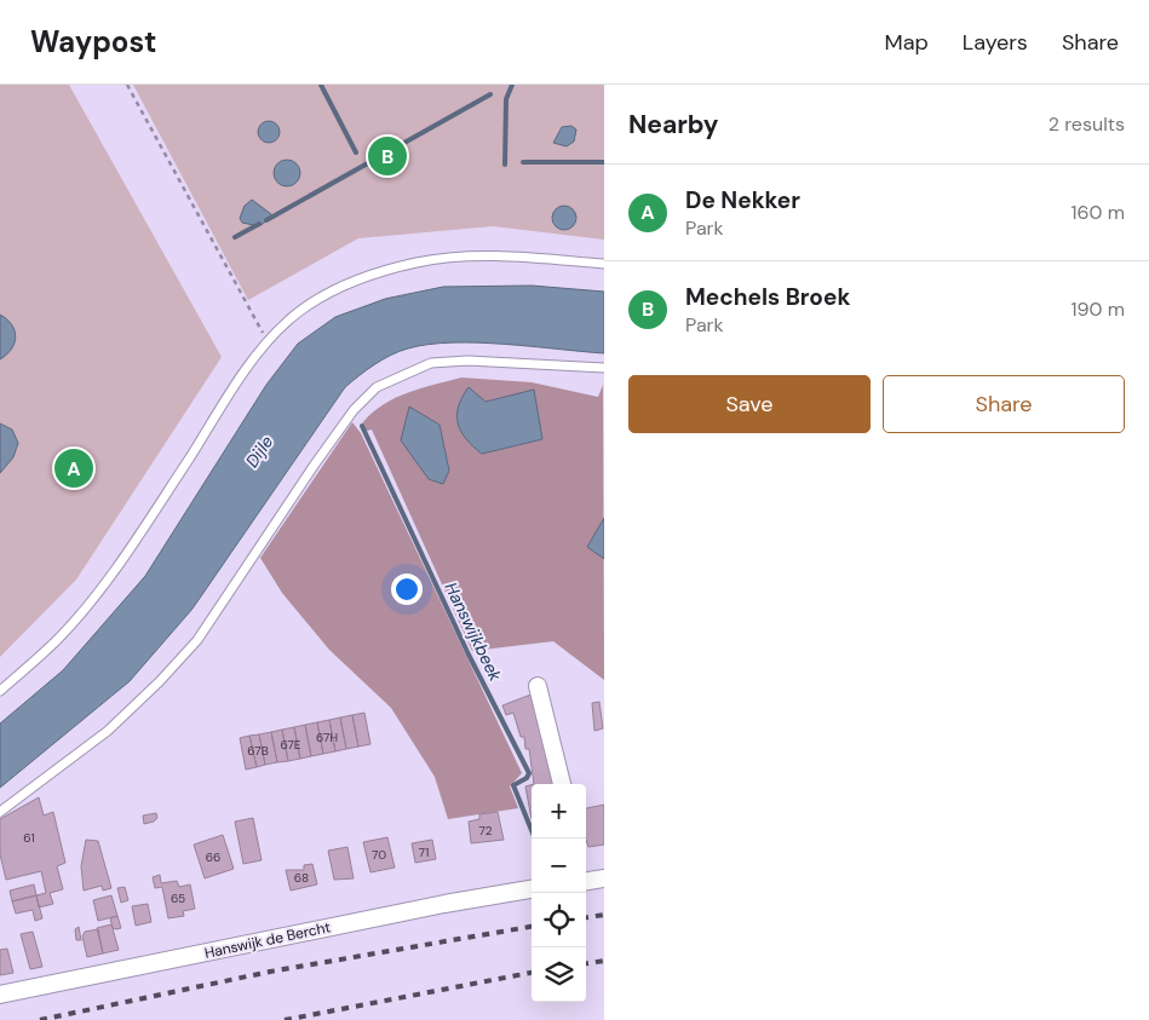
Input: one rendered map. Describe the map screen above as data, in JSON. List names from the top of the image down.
{
  "streets": {
    "street": ["Hanswijk de Bercht"]
  },
  "water": ["Dijle", "Hanswijkbeek"],
  "house_numbers": [
    "67H",
    "67E",
    "67B",
    "72",
    "61",
    "71",
    "70",
    "66",
    "68",
    "65"
  ],
  "page": {
    "header": "Waypost",
    "nav": ["Map", "Layers", "Share"],
    "heading": ["Nearby", "2 results"],
    "pins": ["B", "A"],
    "list": [
      {
        "mark": "A",
        "name": "De Nekker",
        "note": "Park",
        "value": "160 m"
      },
      {
        "mark": "B",
        "name": "Mechels Broek",
        "note": "Park",
        "value": "190 m"
      }
    ],
    "buttons": ["Save", "Share"],
    "map_buttons": ["+", "−"]
  }
}
